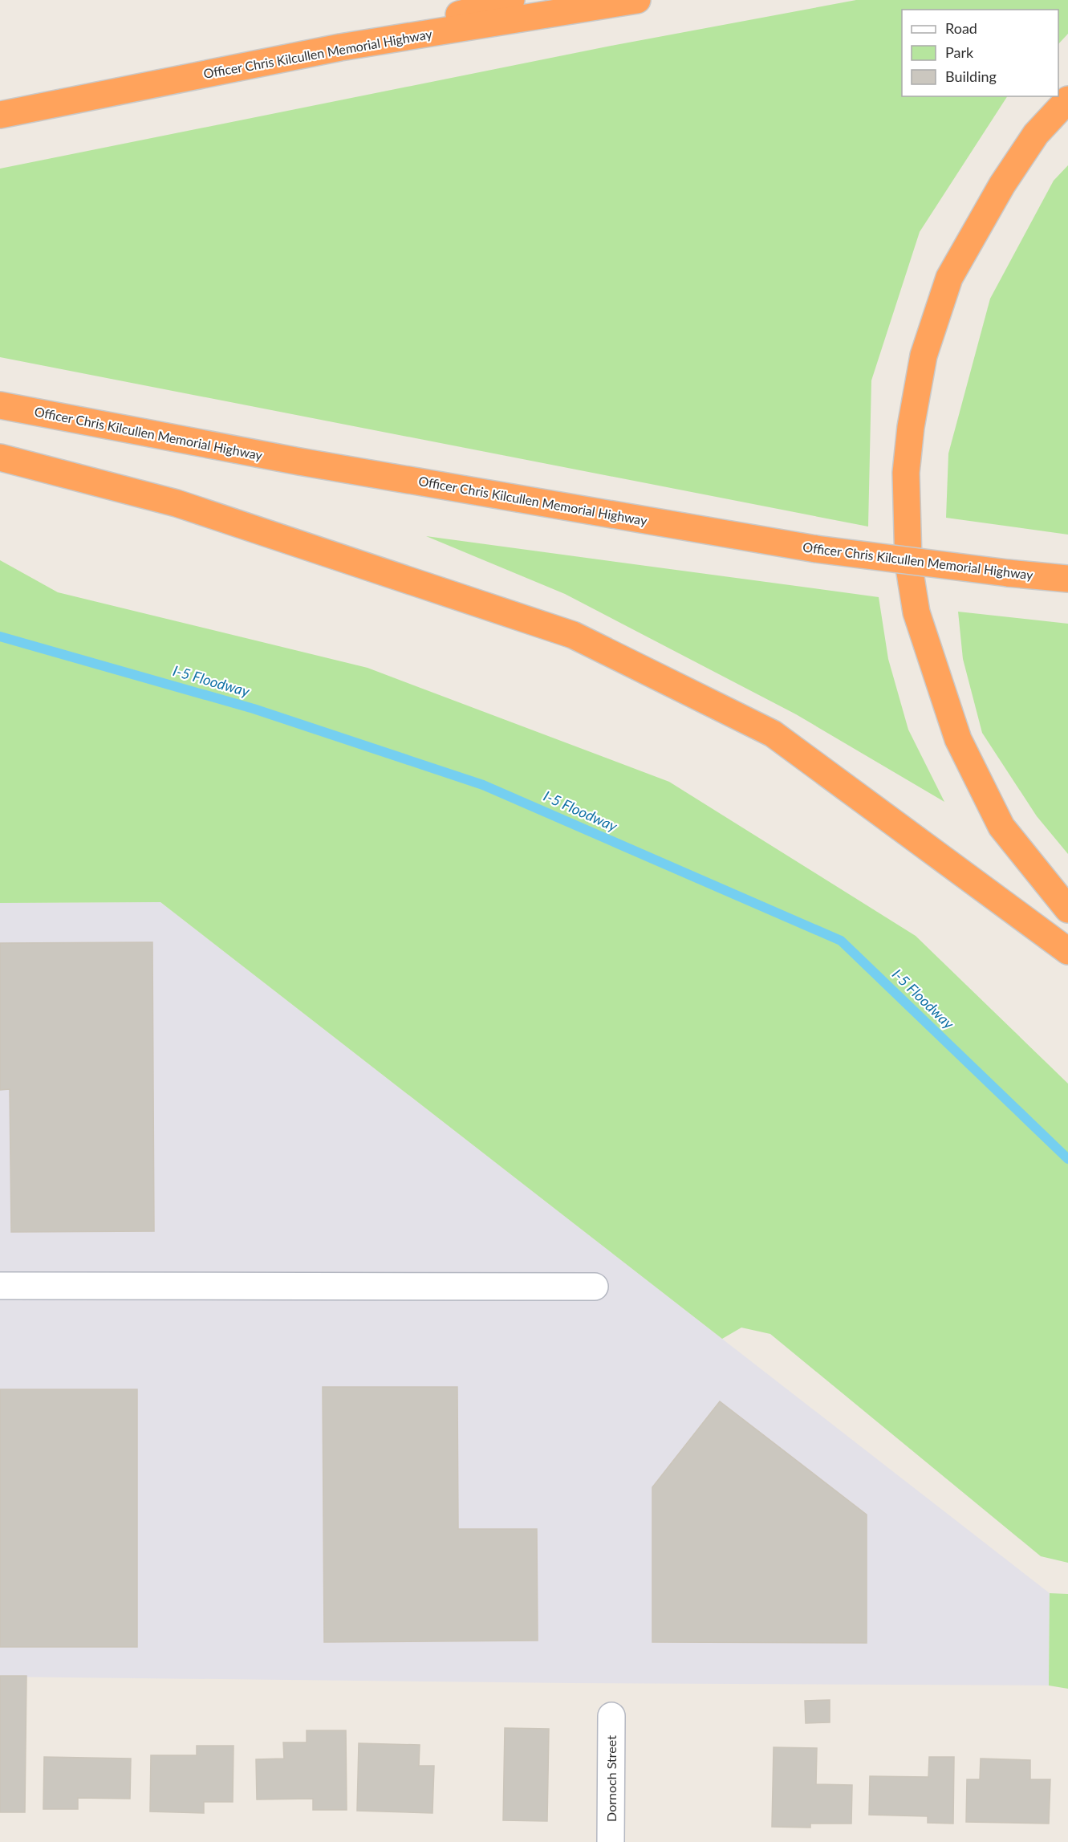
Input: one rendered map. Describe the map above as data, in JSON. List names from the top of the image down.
{
  "streets": {
    "highway": ["Officer Chris Kilcullen Memorial Highway"],
    "street": ["Dornoch Street"]
  },
  "water": ["I-5 Floodway"],
  "legend": ["Road", "Park", "Building"]
}
